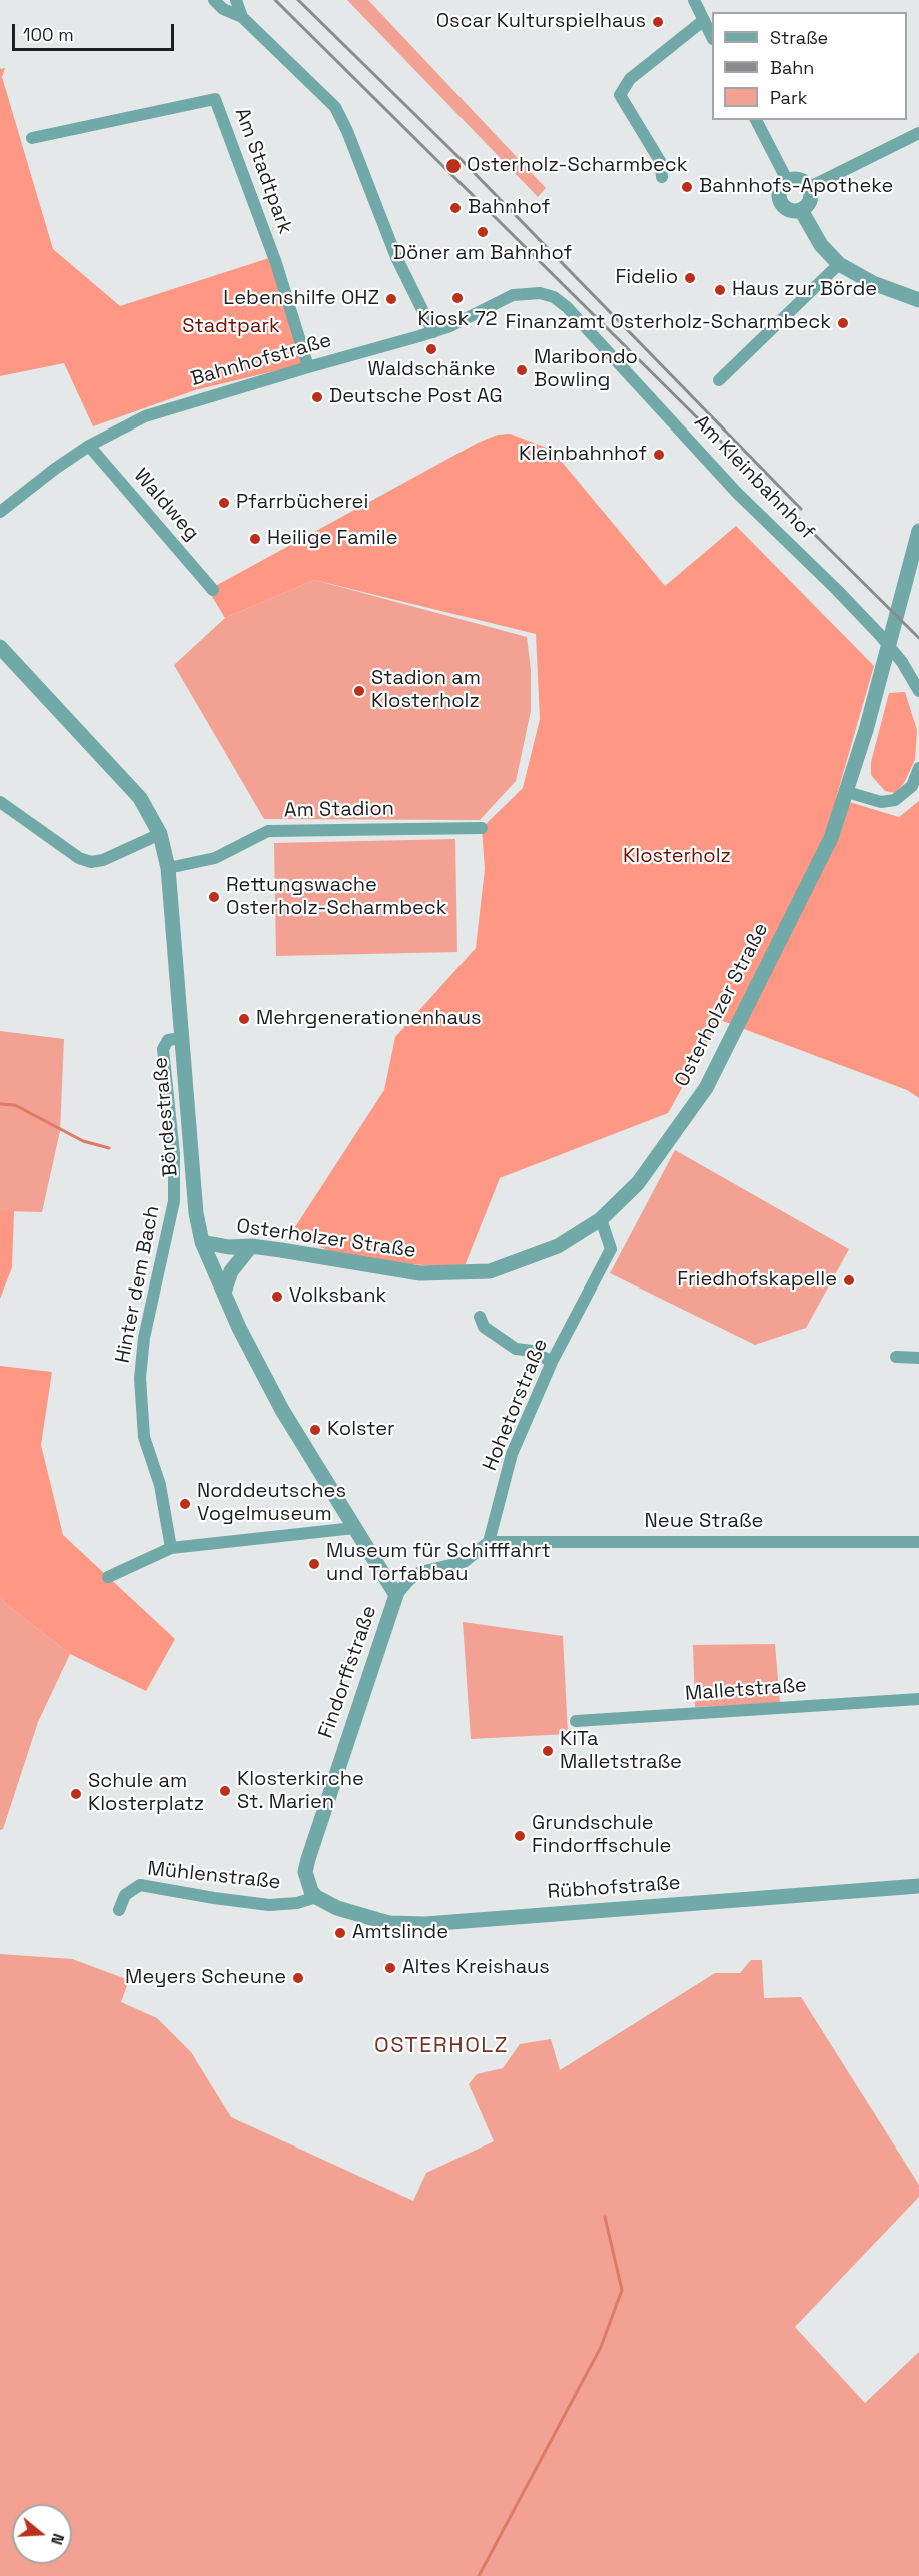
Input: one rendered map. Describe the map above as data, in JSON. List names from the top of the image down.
{
  "streets": {
    "street": [
      "Am Stadtpark",
      "Bahnhofstraße",
      "Am Kleinbahnhof",
      "Waldweg",
      "Am Stadion",
      "Osterholzer Straße",
      "Bördestraße",
      "Hinter dem Bach",
      "Hohetorstraße",
      "Neue Straße",
      "Findorffstraße",
      "Malletstraße",
      "Mühlenstraße",
      "Rübhofstraße"
    ]
  },
  "crossings": [
    ["Am Stadtpark", "Bahnhofstraße"],
    ["Bahnhofstraße", "Am Kleinbahnhof"],
    ["Bahnhofstraße", "Waldweg"],
    ["Am Stadion", "Bördestraße"],
    ["Osterholzer Straße", "Bördestraße"],
    ["Osterholzer Straße", "Hohetorstraße"],
    ["Bördestraße", "Hinter dem Bach"],
    ["Bördestraße", "Findorffstraße"],
    ["Hohetorstraße", "Neue Straße"],
    ["Findorffstraße", "Mühlenstraße"],
    ["Findorffstraße", "Rübhofstraße"],
    ["Mühlenstraße", "Rübhofstraße"]
  ],
  "districts": ["OSTERHOLZ"],
  "parks": ["Stadtpark", "Klosterholz"],
  "places": [
    "Oscar Kulturspielhaus",
    "Osterholz-Scharmbeck",
    "Bahnhofs-Apotheke",
    "Bahnhof",
    "Döner am Bahnhof",
    "Fidelio",
    "Haus zur Börde",
    "Kiosk 72",
    "Lebenshilfe OHZ",
    "Finanzamt Osterholz-Scharmbeck",
    "Waldschänke",
    "Maribondo Bowling",
    "Deutsche Post AG",
    "Kleinbahnhof",
    "Pfarrbücherei",
    "Heilige Famile",
    "Stadion am Klosterholz",
    "Rettungswache Osterholz-Scharmbeck",
    "Mehrgenerationenhaus",
    "Friedhofskapelle",
    "Volksbank",
    "Kolster",
    "Norddeutsches Vogelmuseum",
    "Museum für Schifffahrt und Torfabbau",
    "KiTa Malletstraße",
    "Klosterkirche St. Marien",
    "Schule am Klosterplatz",
    "Grundschule Findorffschule",
    "Amtslinde",
    "Altes Kreishaus",
    "Meyers Scheune"
  ],
  "legend": ["Straße", "Bahn", "Park"],
  "scale_bar": "100 m",
  "north": "right"
}
